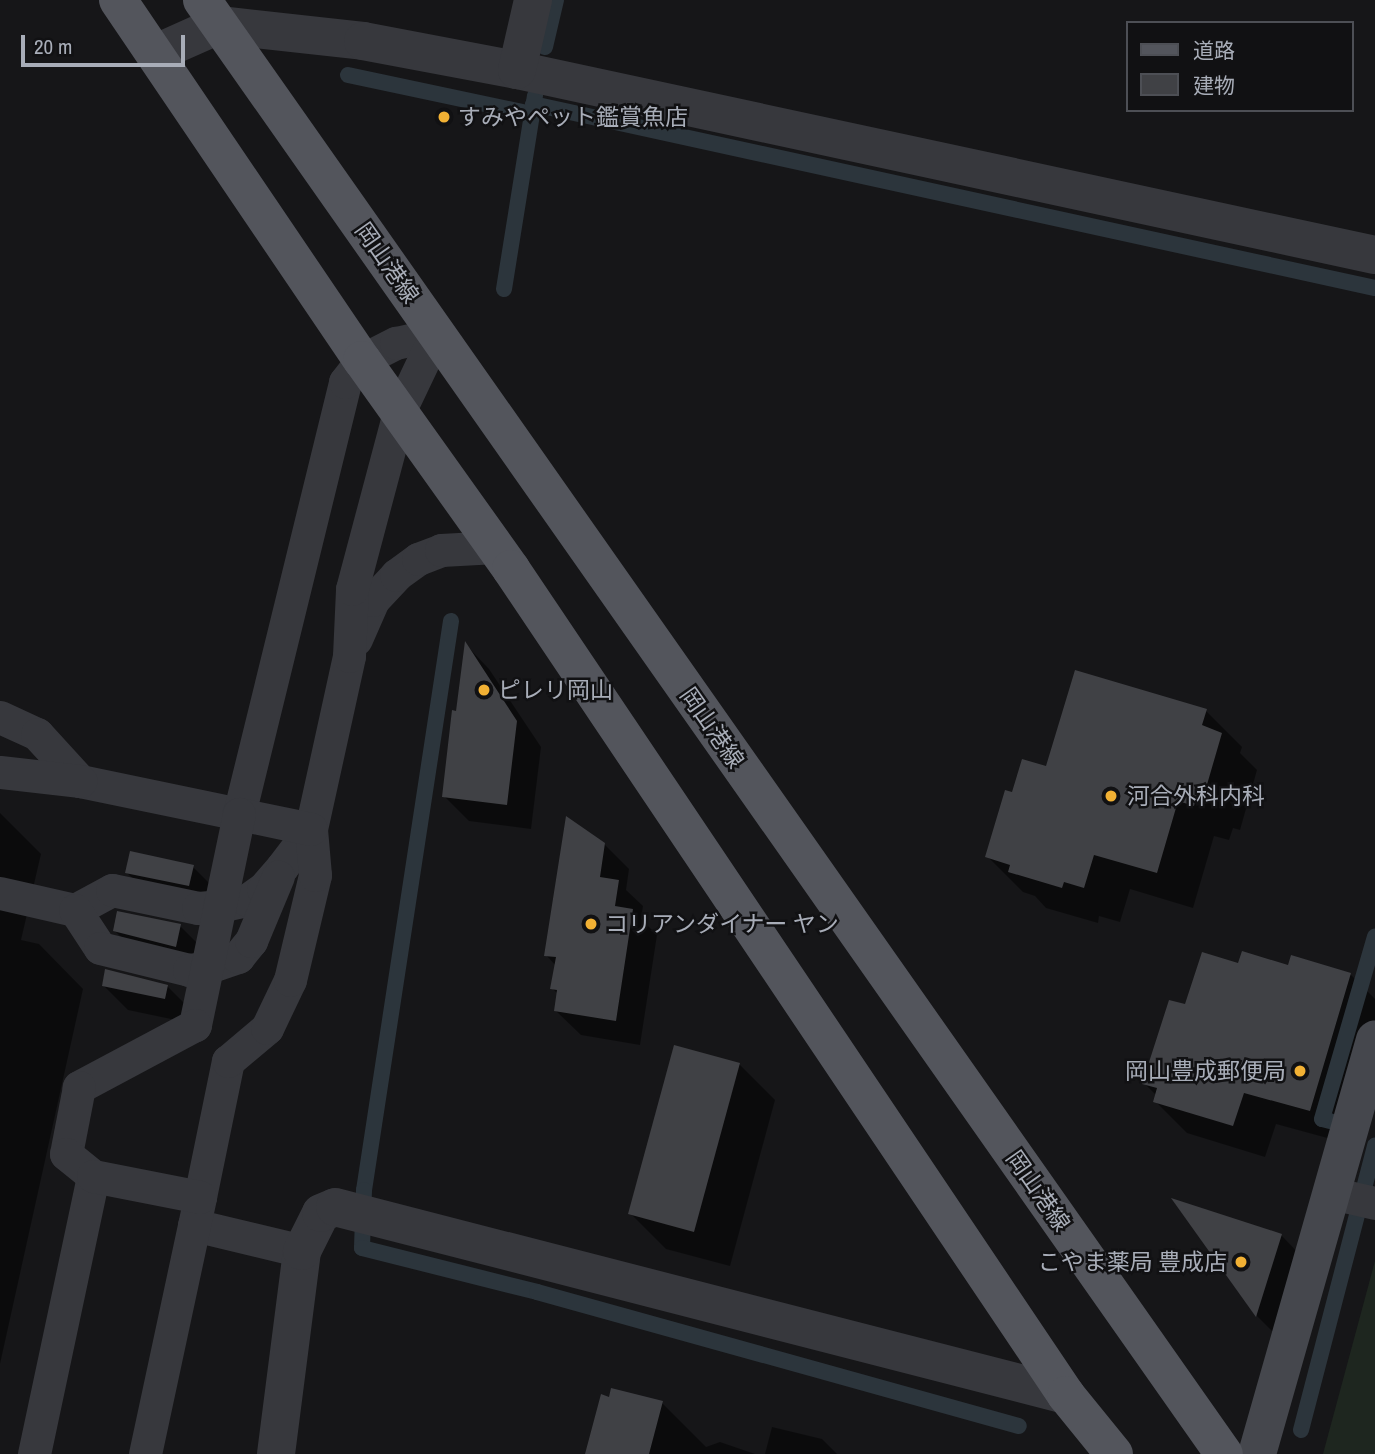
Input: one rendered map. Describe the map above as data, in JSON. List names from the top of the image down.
{
  "streets": {
    "main road": ["岡山港線"]
  },
  "places": [
    "すみやペット鑑賞魚店",
    "ピレリ岡山",
    "河合外科内科",
    "コリアンダイナー ヤン",
    "岡山豊成郵便局",
    "こやま薬局 豊成店"
  ],
  "legend": ["道路", "建物"],
  "scale_bar": "20 m"
}
